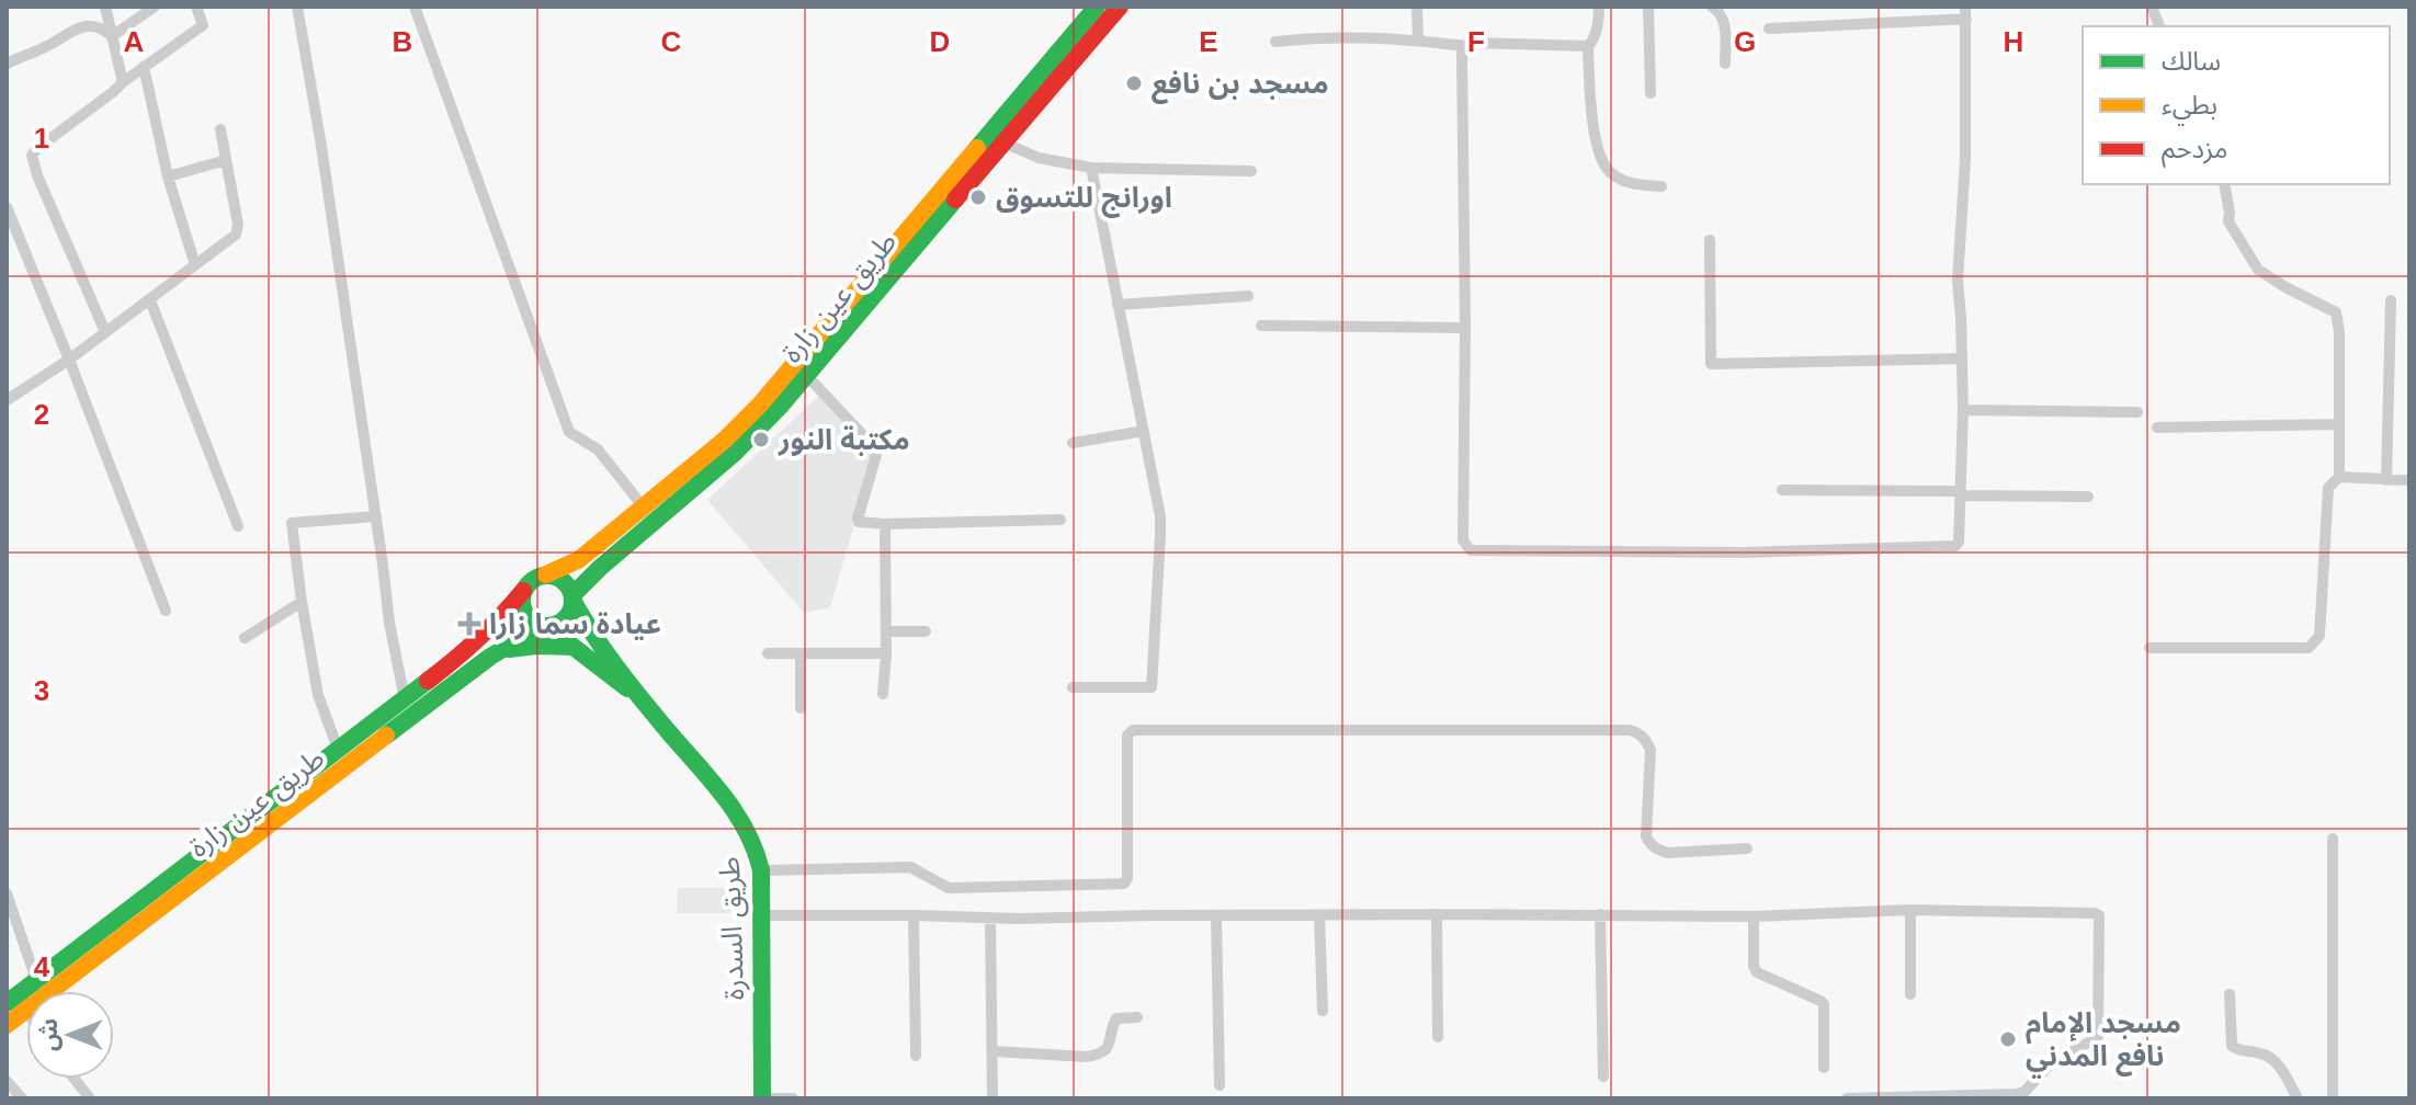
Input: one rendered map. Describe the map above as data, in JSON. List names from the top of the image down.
{
  "streets": {
    "main road": ["طريق عين زارة", "طريق السدرة"]
  },
  "places": {
    "other": [
      "مسجد بن نافع",
      "اورانج للتسوق",
      "مكتبة النور",
      "مسجد الإمام نافع المدني"
    ],
    "health": ["عيادة سما زارا"]
  },
  "legend": ["سالك", "بطيء", "مزدحم"],
  "north": "left",
  "grid": {
    "columns": [
      "A",
      "B",
      "C",
      "D",
      "E",
      "F",
      "G",
      "H"
    ],
    "rows": [
      "1",
      "2",
      "3",
      "4"
    ]
  }
}
